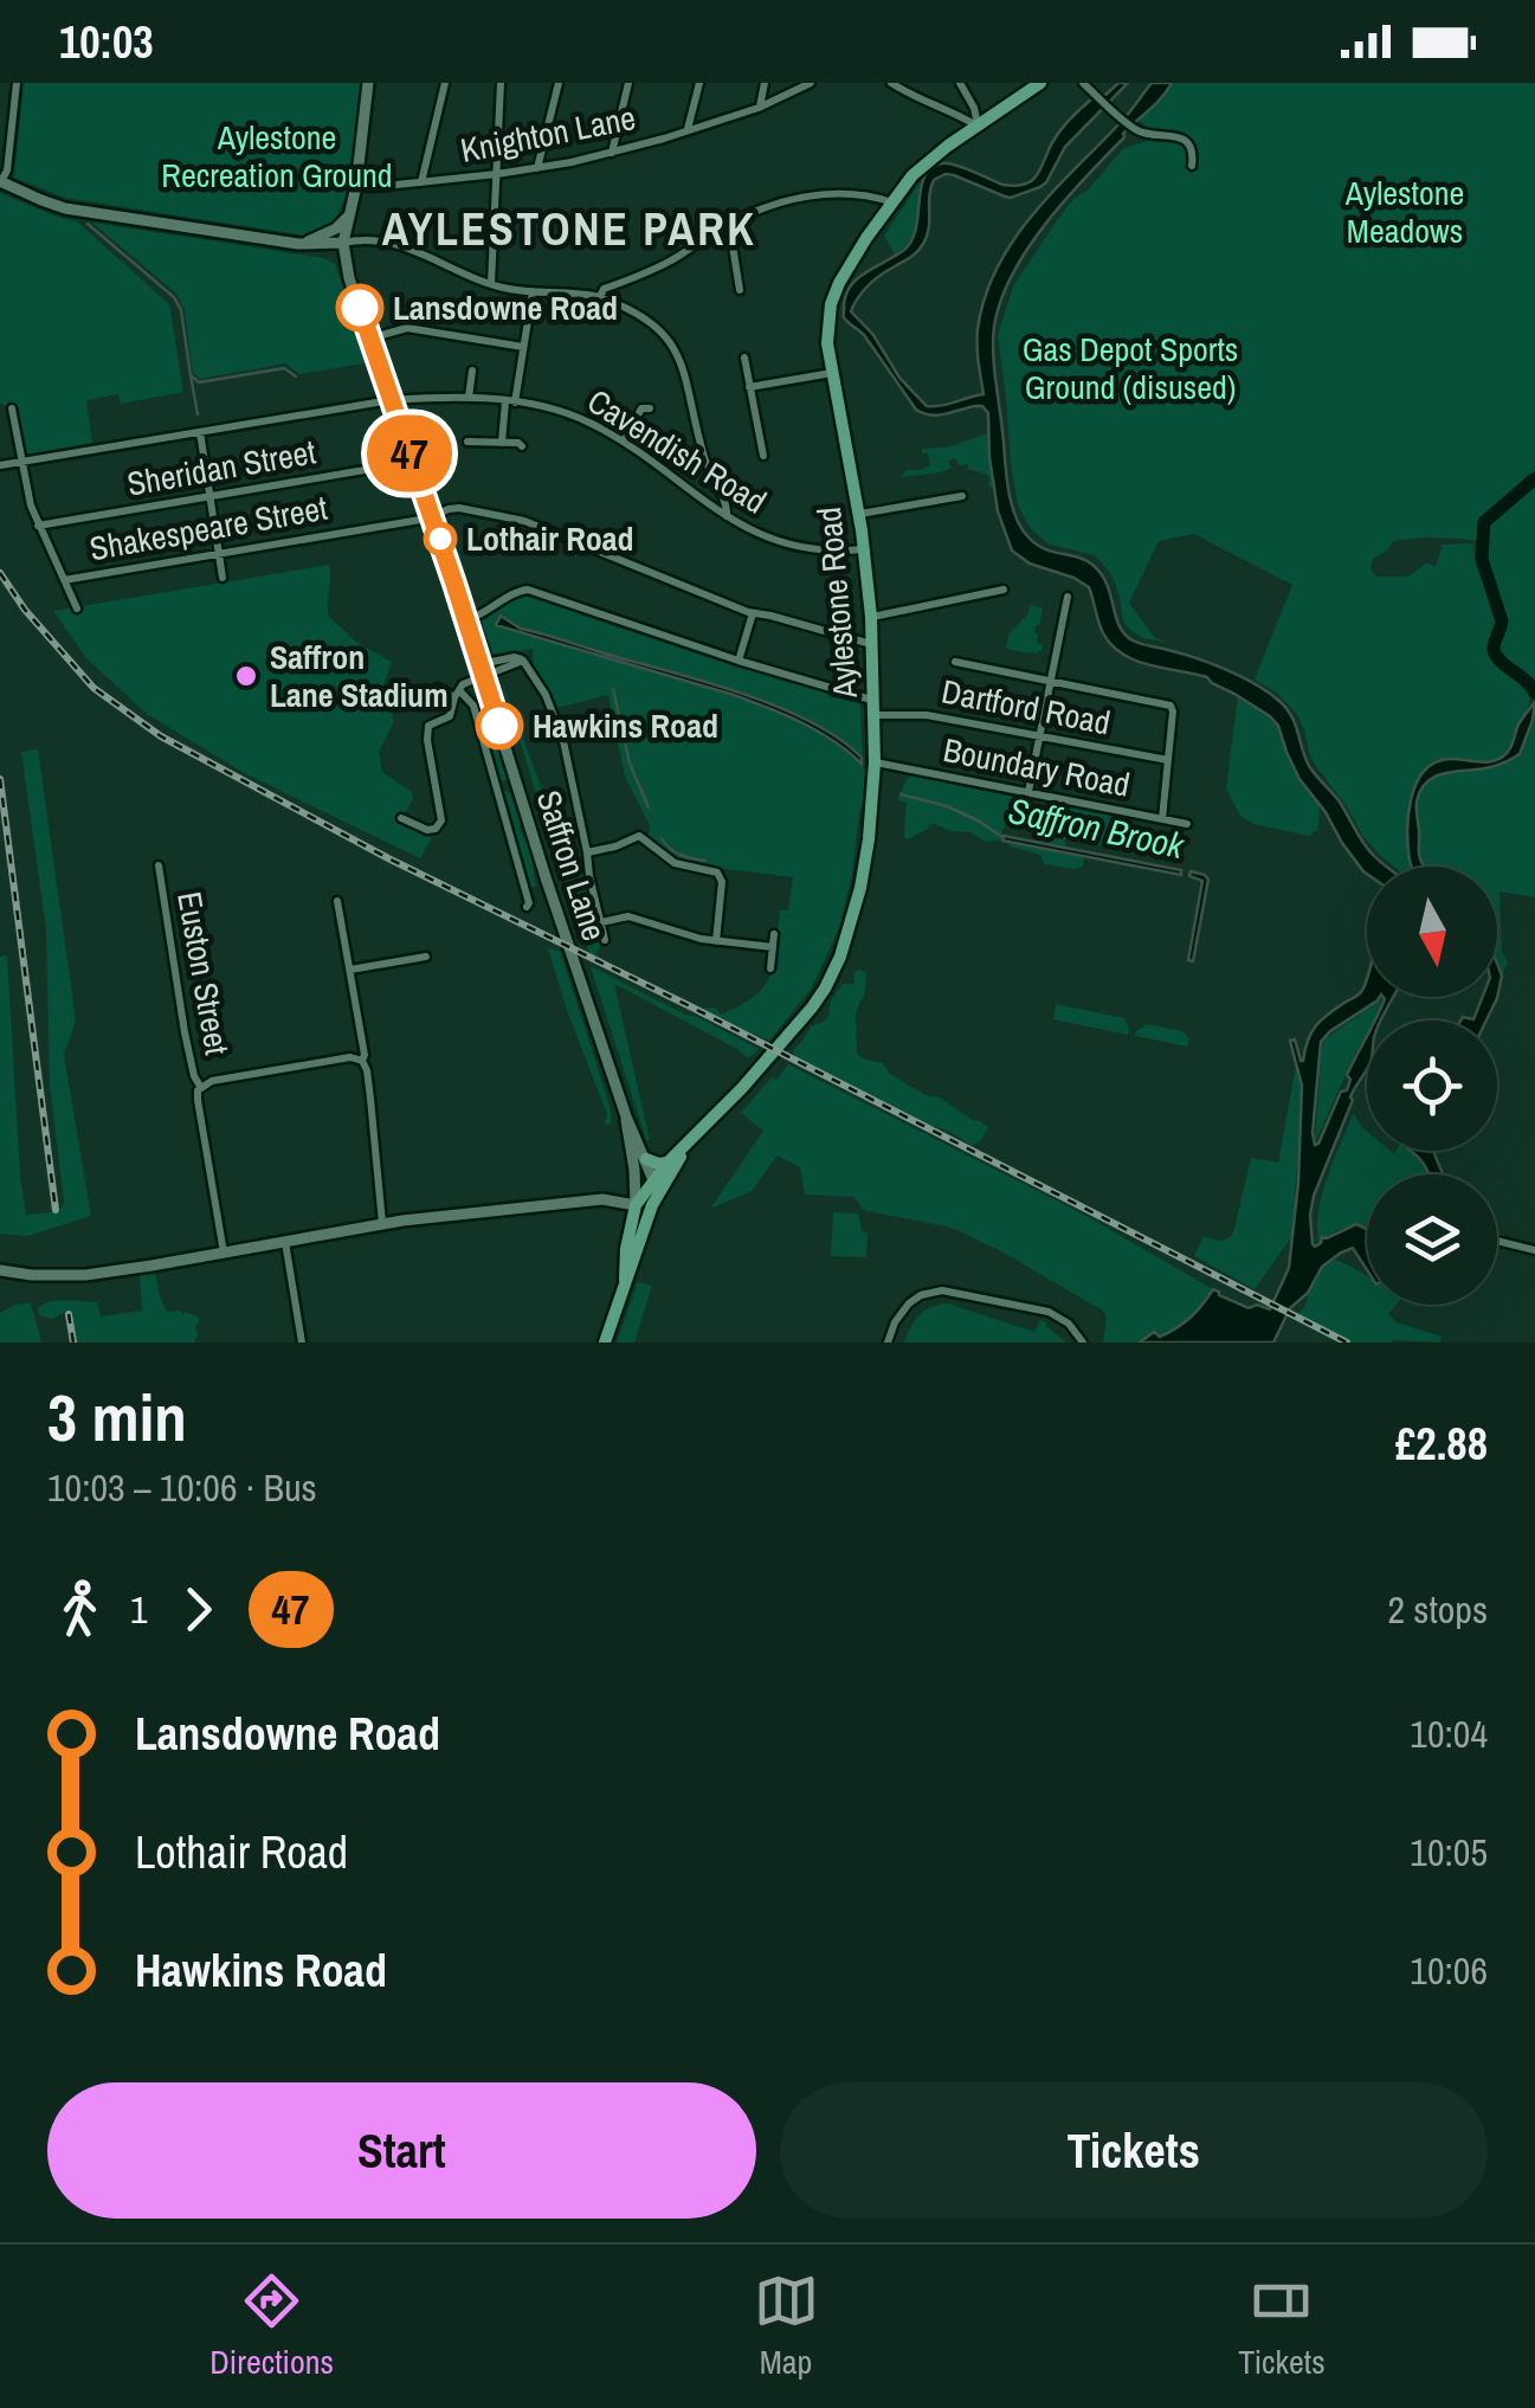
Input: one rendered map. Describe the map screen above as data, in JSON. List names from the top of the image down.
{
  "streets": {
    "main road": ["Aylestone Road", "Saffron Lane"],
    "street": [
      "Knighton Lane",
      "Cavendish Road",
      "Sheridan Street",
      "Shakespeare Street",
      "Dartford Road",
      "Boundary Road",
      "Euston Street"
    ]
  },
  "crossings": [
    ["Knighton Lane", "Saffron Lane"],
    ["Cavendish Road", "Aylestone Road"],
    ["Cavendish Road", "Saffron Lane"],
    ["Sheridan Street", "Saffron Lane"],
    ["Shakespeare Street", "Saffron Lane"],
    ["Aylestone Road", "Dartford Road"],
    ["Aylestone Road", "Boundary Road"],
    ["Aylestone Road", "Saffron Lane"],
    ["Dartford Road", "Saffron Lane"]
  ],
  "districts": ["AYLESTONE PARK"],
  "water": ["Saffron Brook"],
  "parks": ["Aylestone Recreation Ground", "Aylestone Meadows", "Gas Depot Sports Ground (disused)"],
  "places": [
    "Lansdowne Road",
    "Lothair Road",
    "Saffron Lane Stadium",
    "Hawkins Road"
  ],
  "lines": ["bus line 47"],
  "north": "bottom",
  "page": {
    "status": "10:03",
    "on_map": "47",
    "heading": ["3 min", "10:03 – 10:06 · Bus", "£2.88"],
    "legs": ["1", "47", "2 stops"],
    "list": [
      {
        "name": "Lansdowne Road",
        "value": "10:04"
      },
      {
        "name": "Lothair Road",
        "value": "10:05"
      },
      {
        "name": "Hawkins Road",
        "value": "10:06"
      }
    ],
    "buttons": ["Start", "Tickets"],
    "tabs": ["Directions", "Map", "Tickets"]
  }
}
